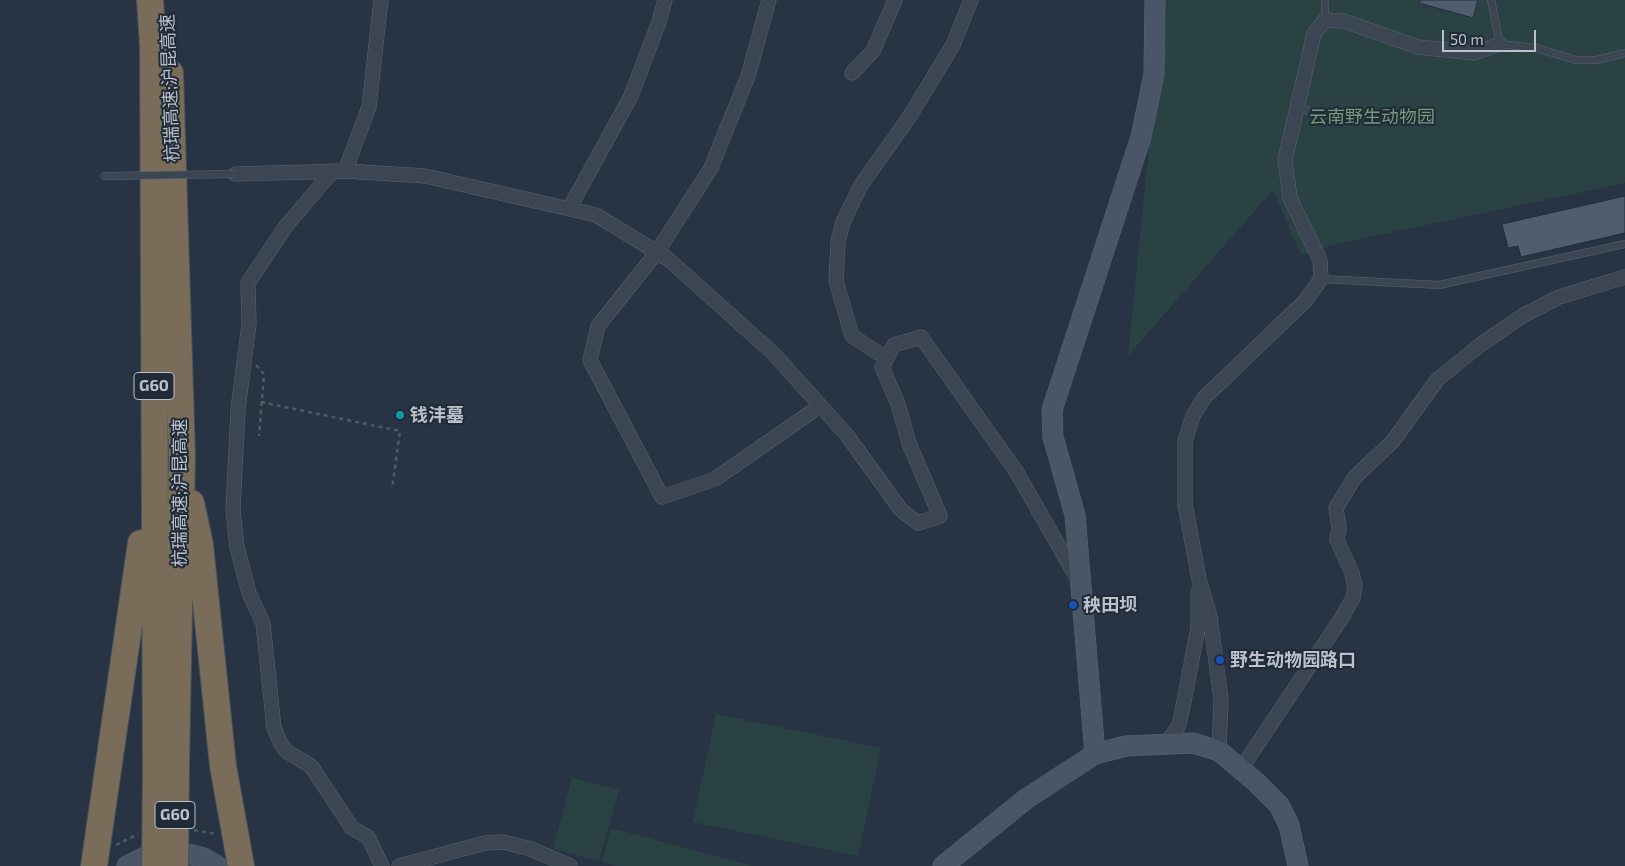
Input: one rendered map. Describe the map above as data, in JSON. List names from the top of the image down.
{
  "streets": {
    "highway": ["杭瑞高速;沪昆高速", "G60"]
  },
  "parks": ["云南野生动物园"],
  "places": ["钱沣墓", "秧田坝", "野生动物园路口"],
  "scale_bar": "50 m"
}
